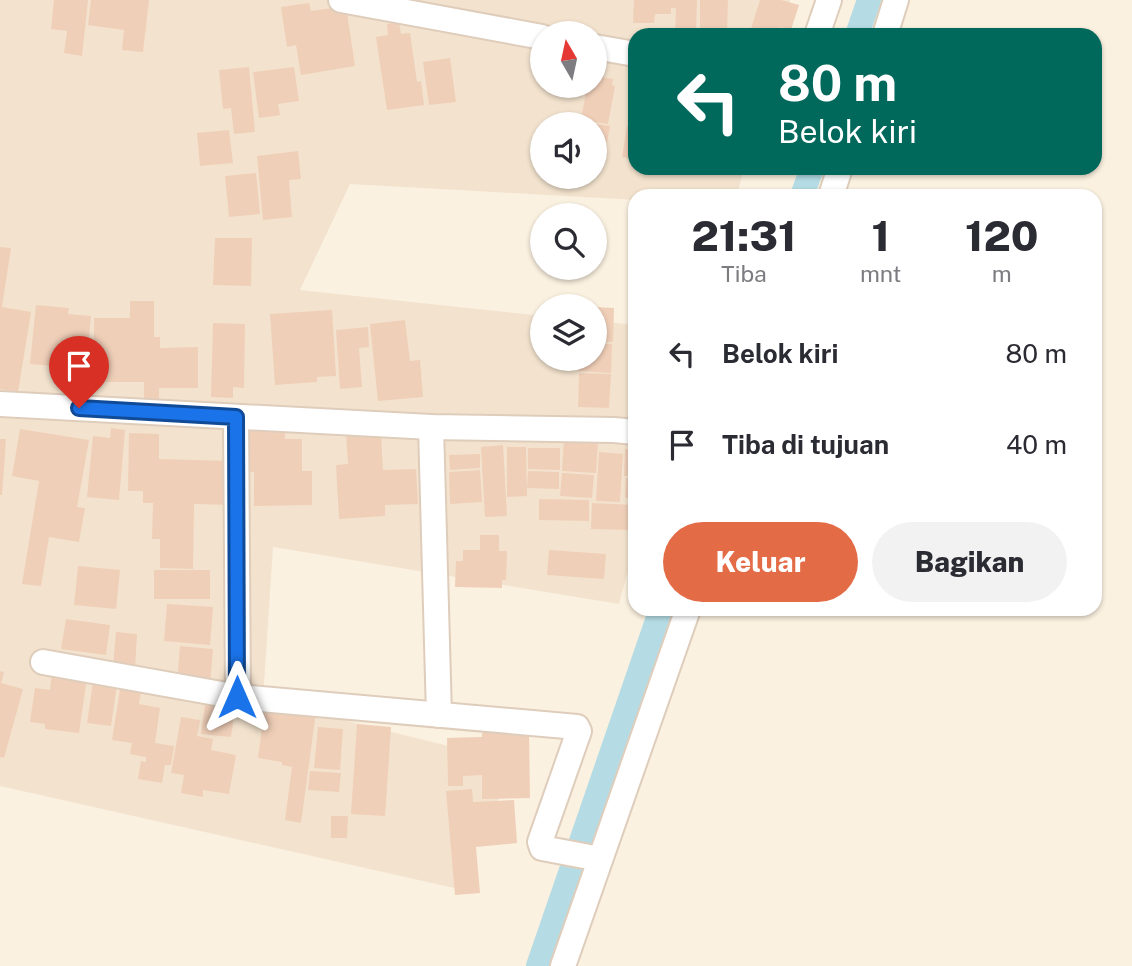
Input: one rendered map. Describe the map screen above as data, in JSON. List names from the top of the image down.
{
  "north": "top",
  "page": {
    "turn": ["80 m", "Belok kiri"],
    "eta": [
      "21:31",
      "Tiba",
      "1",
      "mnt",
      "120",
      "m"
    ],
    "list": [
      {
        "name": "Belok kiri",
        "value": "80 m"
      },
      {
        "name": "Tiba di tujuan",
        "value": "40 m"
      }
    ],
    "buttons": ["Keluar", "Bagikan"]
  }
}
